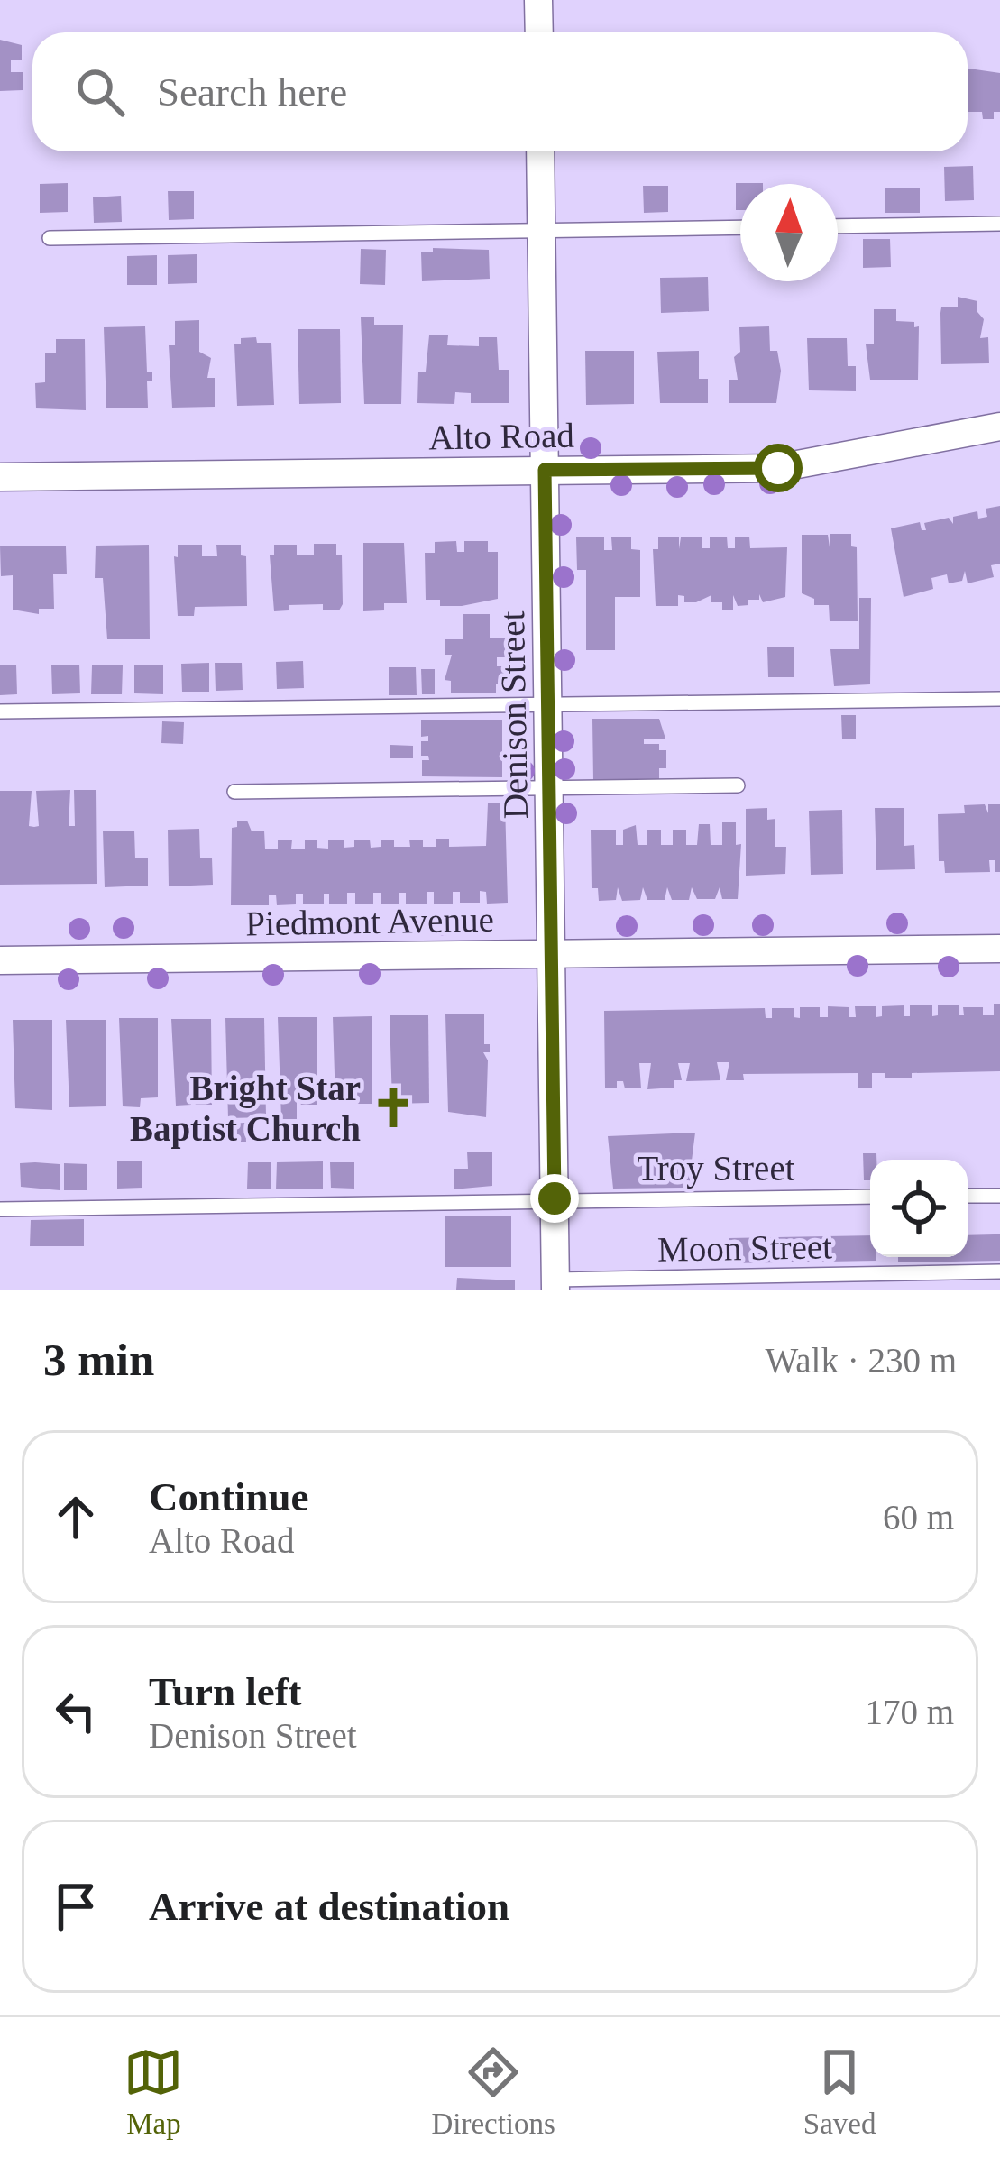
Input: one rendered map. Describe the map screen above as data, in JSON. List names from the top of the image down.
{
  "streets": {
    "street": ["Alto Road", "Denison Street", "Piedmont Avenue"],
    "lane": ["Troy Street", "Moon Street"]
  },
  "crossings": [
    ["Alto Road", "Denison Street"],
    ["Denison Street", "Piedmont Avenue"],
    ["Denison Street", "Troy Street"],
    ["Denison Street", "Moon Street"]
  ],
  "places": {
    "church": ["Bright Star Baptist Church"]
  },
  "north": "top",
  "page": {
    "search": "Search here",
    "heading": ["3 min", "Walk · 230 m"],
    "list": [
      ["Continue", "Alto Road", "60 m"],
      ["Turn left", "Denison Street", "170 m"],
      "Arrive at destination"
    ],
    "nav": ["Map", "Directions", "Saved"]
  }
}
